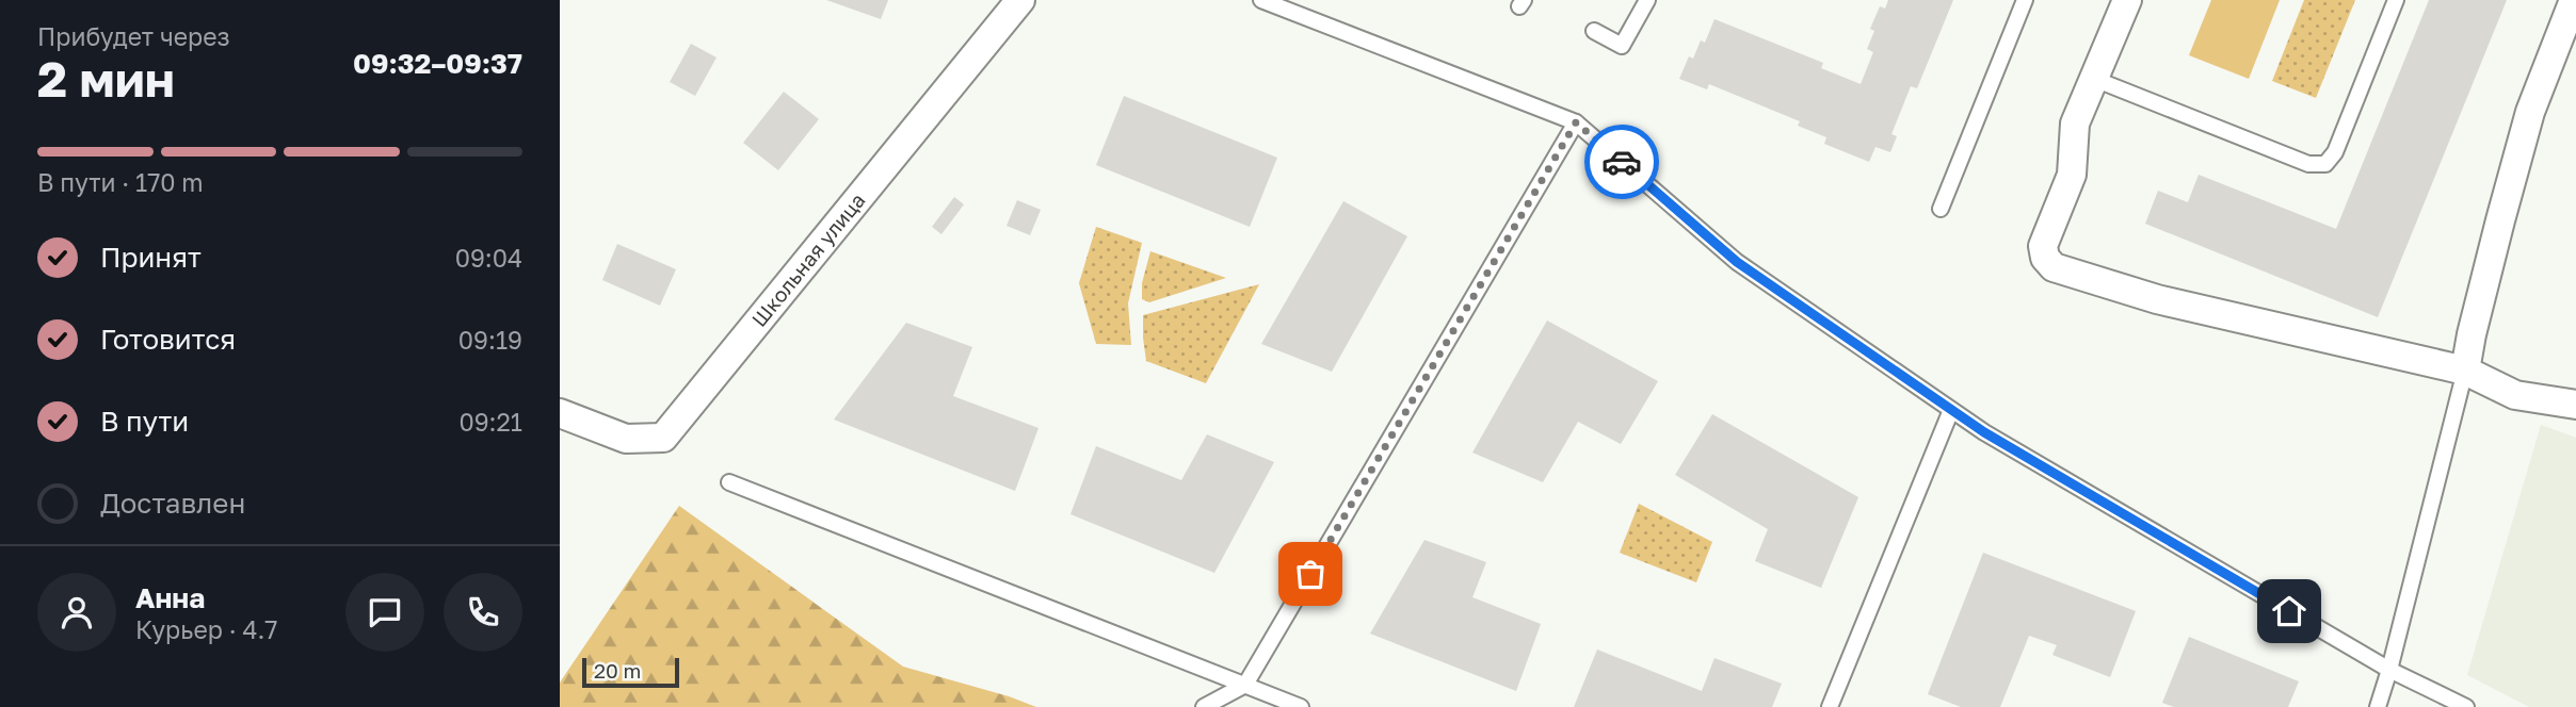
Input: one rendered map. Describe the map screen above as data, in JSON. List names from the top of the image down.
{
  "streets": {
    "street": ["Школьная улица"]
  },
  "scale_bar": "20 m",
  "page": {
    "heading": ["2 мин", "Прибудет через", "09:32–09:37"],
    "panel": ["Анна", "Курьер · 4.7"],
    "bar": "В пути · 170 m",
    "list": [
      ["Принят", "09:04"],
      ["Готовится", "09:19"],
      ["В пути", "09:21"],
      "Доставлен"
    ],
    "scale": "20 m"
  }
}
